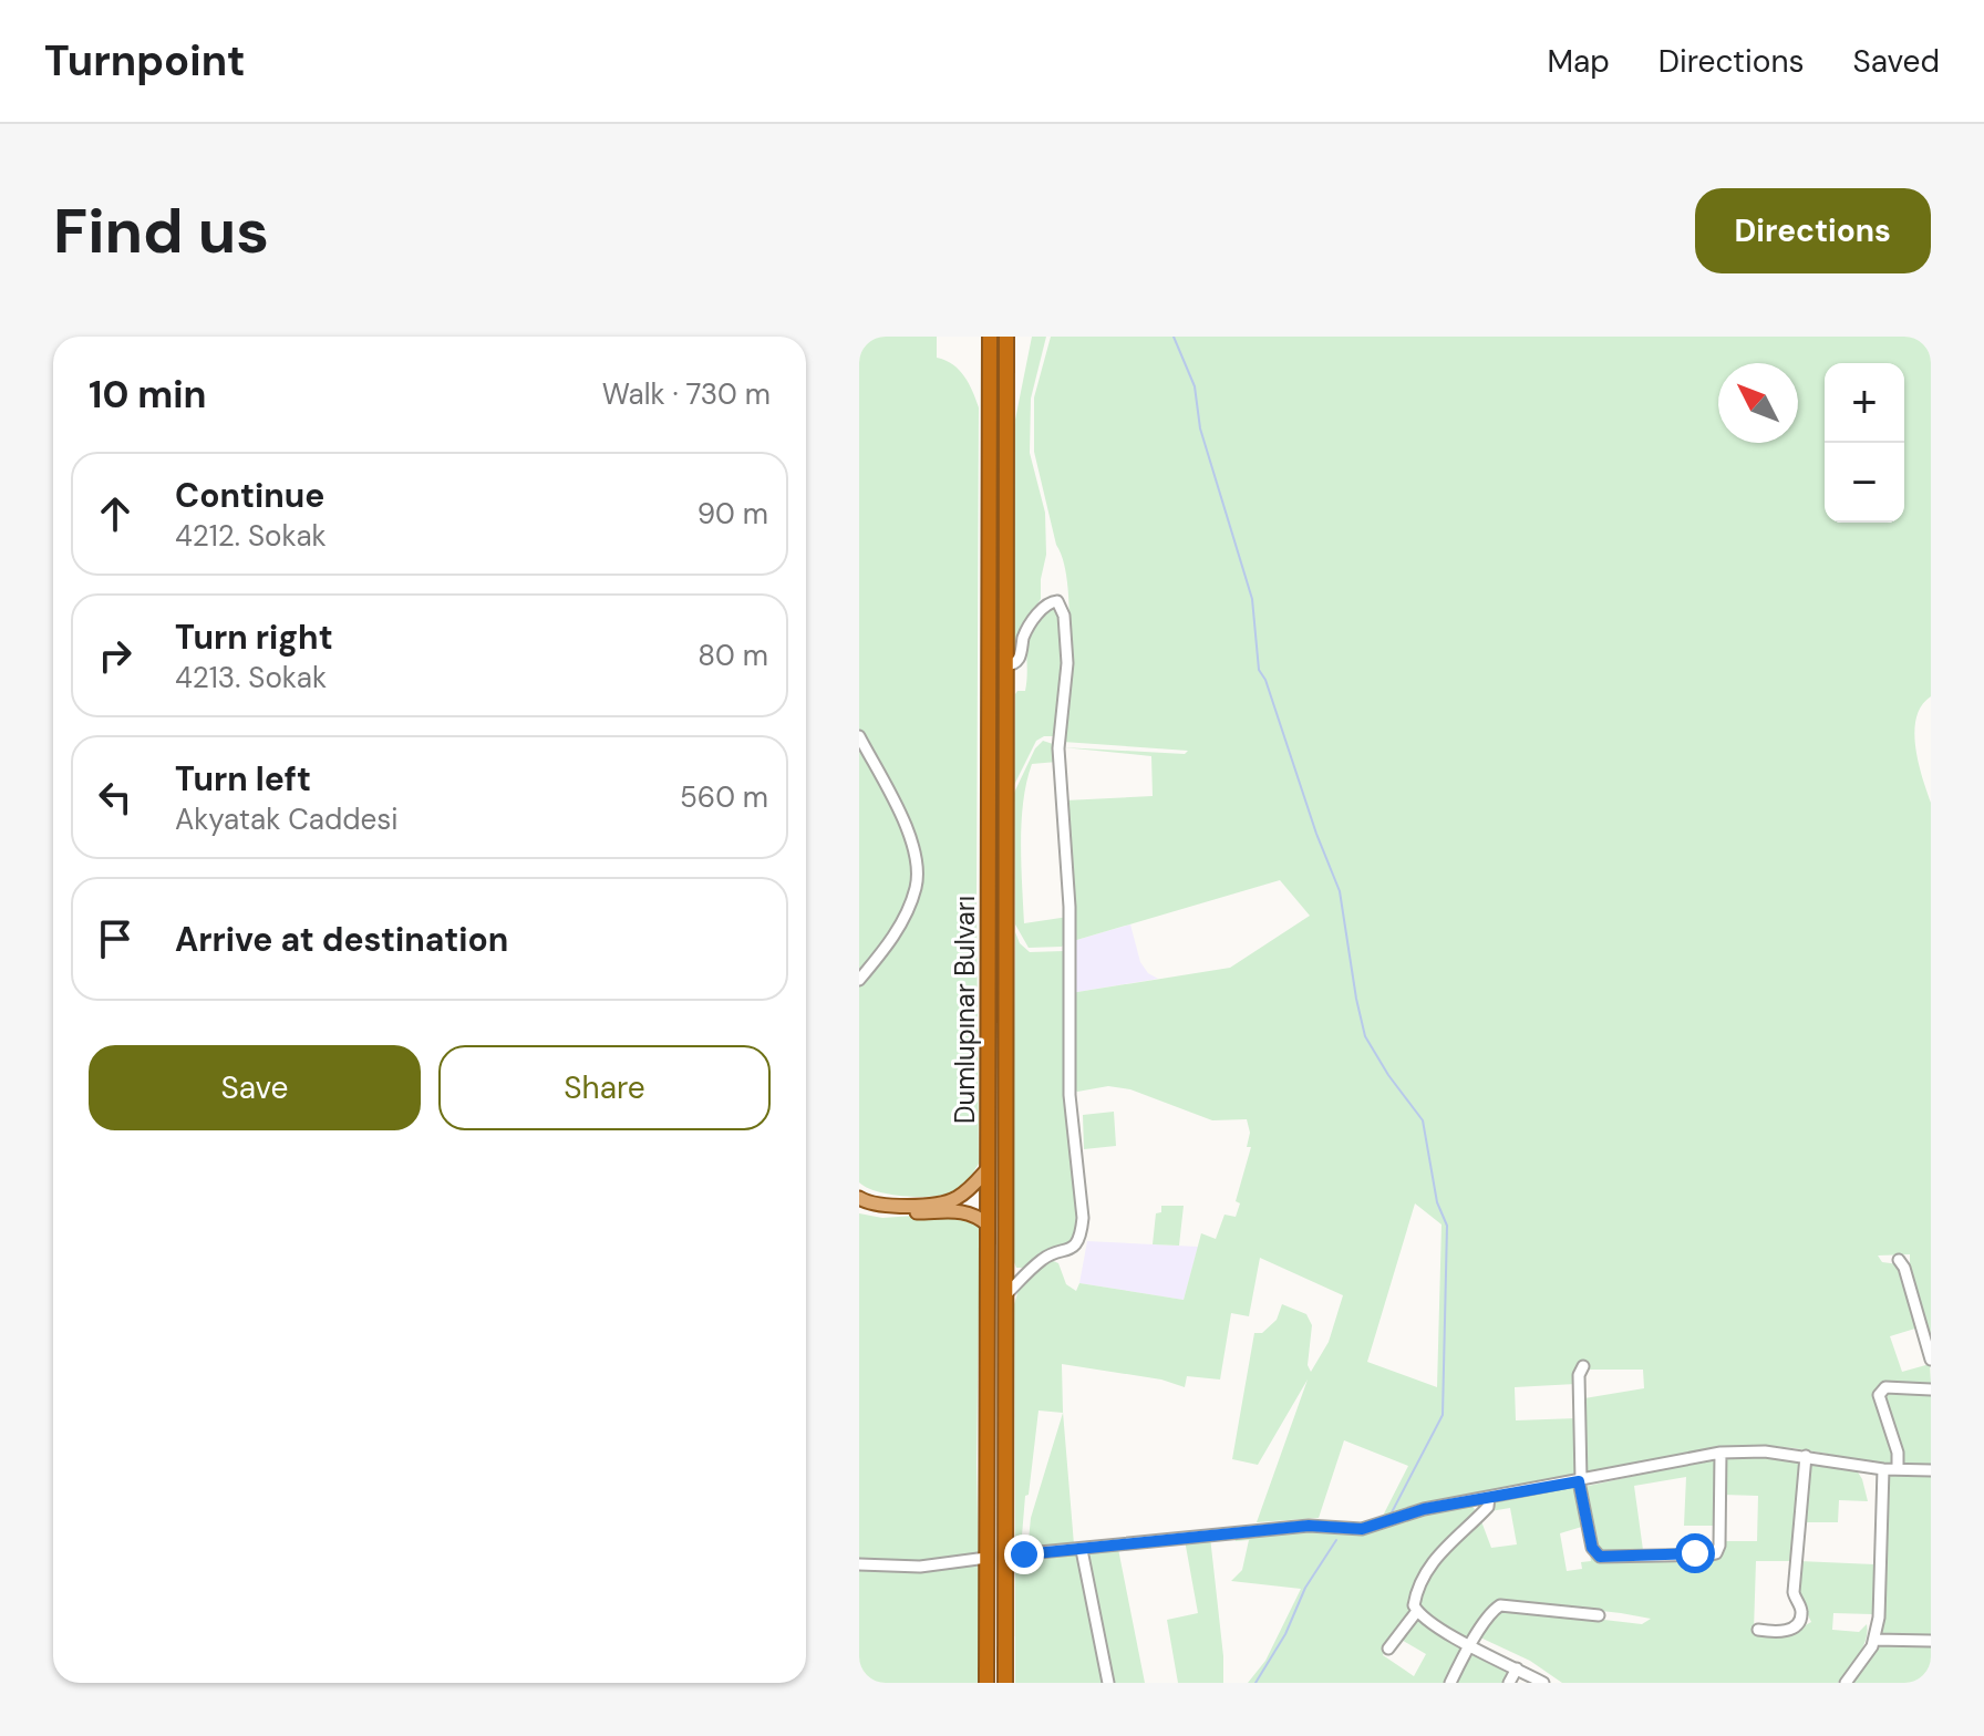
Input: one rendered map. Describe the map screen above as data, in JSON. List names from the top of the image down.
{
  "streets": {
    "highway": ["Dumlupınar Bulvarı"]
  },
  "north": "top left",
  "page": {
    "header": "Turnpoint",
    "nav": ["Map", "Directions", "Saved"],
    "buttons": [
      "Directions",
      ["Save", "Share"]
    ],
    "title": "Find us",
    "heading": ["10 min", "Walk · 730 m"],
    "map_buttons": ["+", "−"],
    "list": [
      ["Continue", "4212. Sokak", "90 m"],
      ["Turn right", "4213. Sokak", "80 m"],
      ["Turn left", "Akyatak Caddesi", "560 m"],
      "Arrive at destination"
    ]
  }
}
